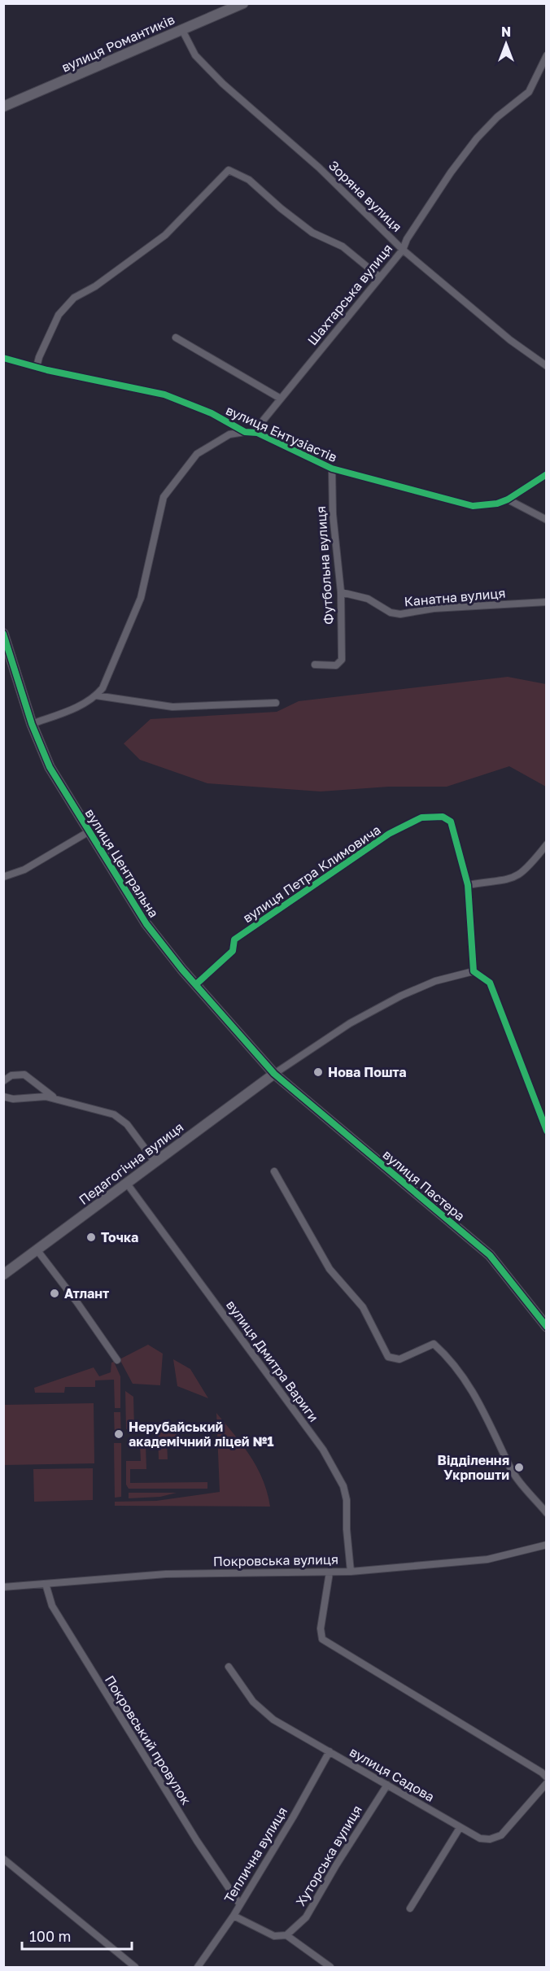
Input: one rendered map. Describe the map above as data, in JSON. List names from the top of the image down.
{
  "streets": {
    "street": [
      "вулиця Романтиків",
      "Зоряна вулиця",
      "Шахтарська вулиця",
      "вулиця Ентузіастів",
      "Футбольна вулиця",
      "Канатна вулиця",
      "вулиця Центральна",
      "вулиця Петра Климовича",
      "Педагогічна вулиця",
      "вулиця Пастера",
      "вулиця Дмитра Вариги",
      "Покровська вулиця",
      "Покровський провулок",
      "вулиця Садова",
      "Теплична вулиця",
      "Хуторська вулиця"
    ]
  },
  "crossings": [
    ["вулиця Романтиків", "Зоряна вулиця"],
    ["Зоряна вулиця", "Шахтарська вулиця"],
    ["Шахтарська вулиця", "вулиця Ентузіастів"],
    ["вулиця Ентузіастів", "Футбольна вулиця"],
    ["Футбольна вулиця", "Канатна вулиця"],
    ["вулиця Центральна", "вулиця Петра Климовича"],
    ["вулиця Центральна", "Педагогічна вулиця"],
    ["вулиця Центральна", "вулиця Пастера"],
    ["Педагогічна вулиця", "вулиця Пастера"],
    ["Педагогічна вулиця", "вулиця Дмитра Вариги"],
    ["вулиця Дмитра Вариги", "Покровська вулиця"],
    ["Покровська вулиця", "Покровський провулок"],
    ["Покровський провулок", "Теплична вулиця"],
    ["вулиця Садова", "Теплична вулиця"],
    ["вулиця Садова", "Хуторська вулиця"]
  ],
  "places": [
    "Нова Пошта",
    "Точка",
    "Атлант",
    "Нерубайський академічний ліцей №1",
    "Відділення Укрпошти"
  ],
  "scale_bar": "100 m",
  "north": "top"
}
